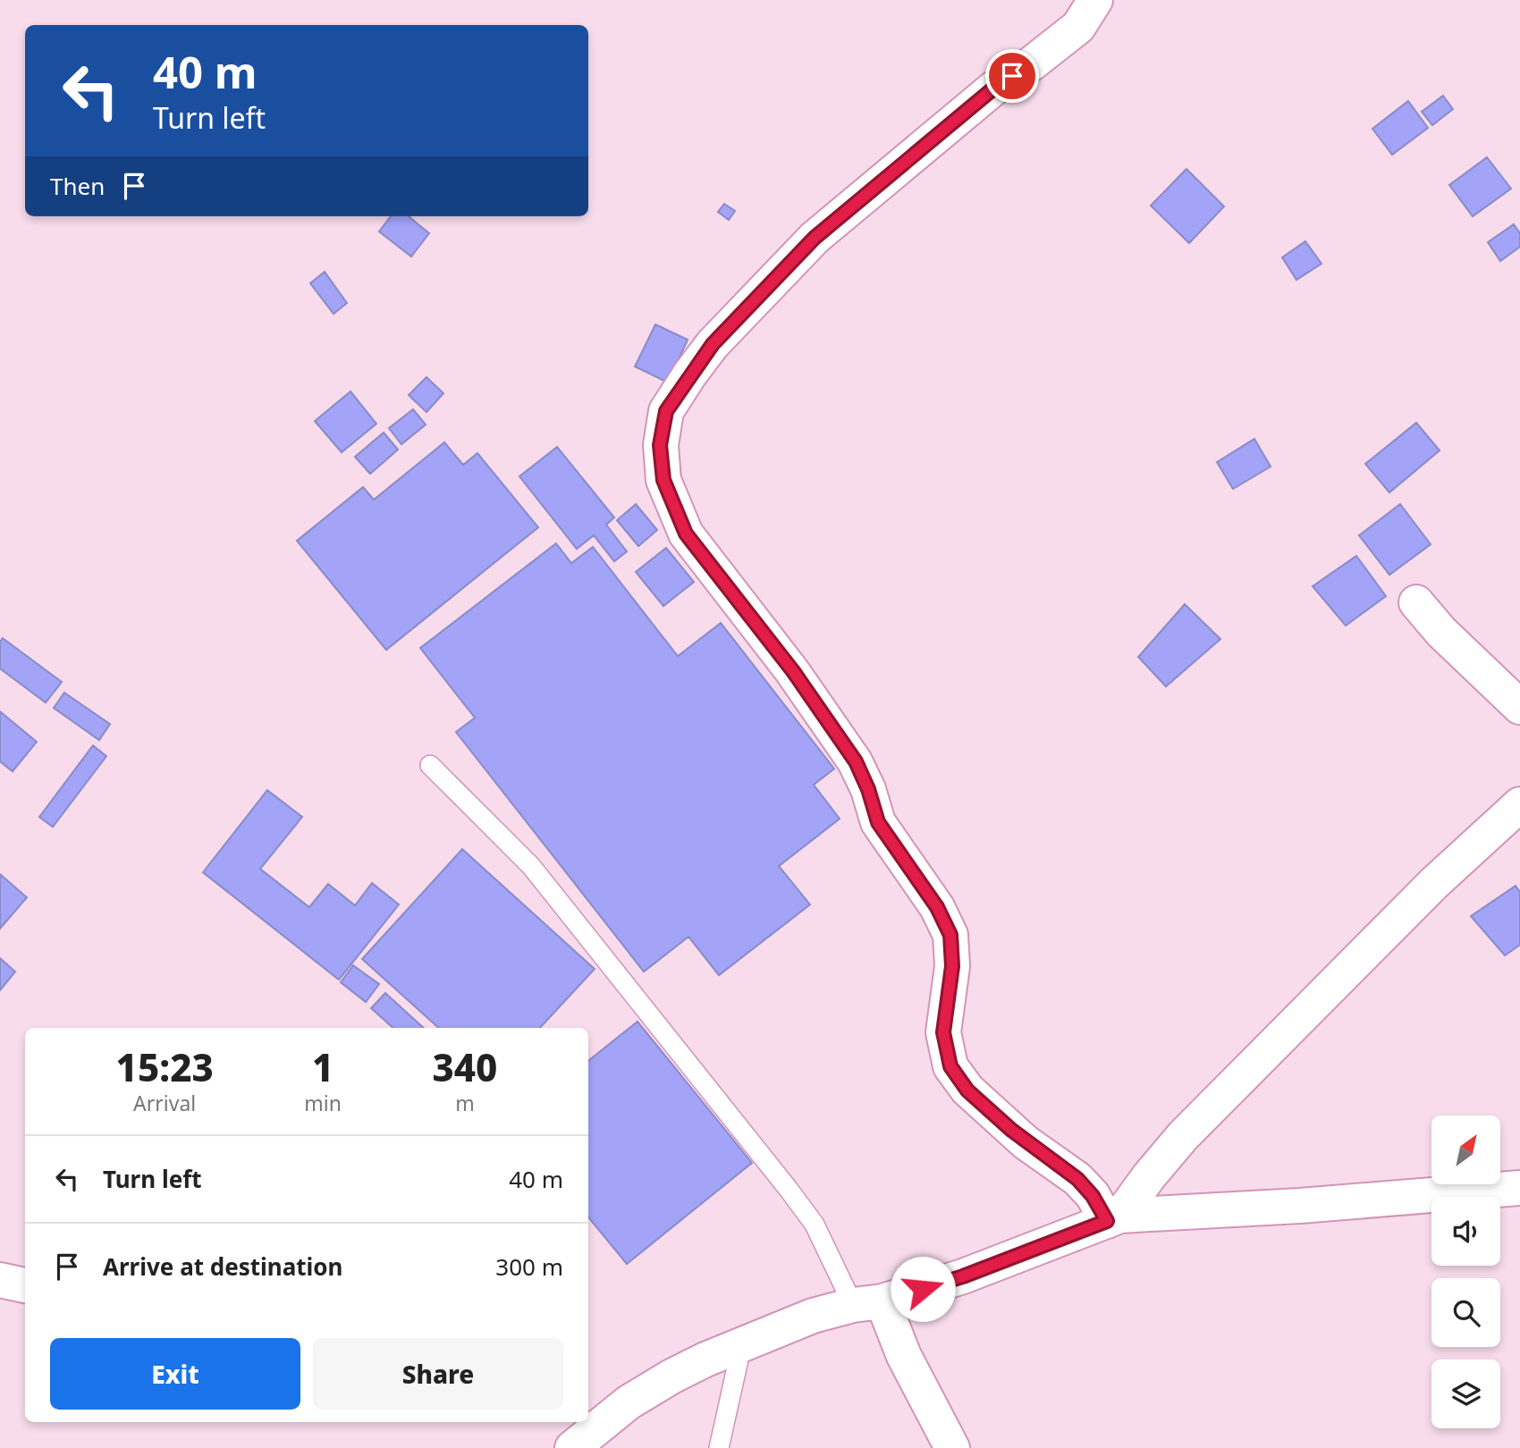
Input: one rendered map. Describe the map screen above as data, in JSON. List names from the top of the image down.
{
  "north": "top right",
  "page": {
    "turn": ["40 m", "Turn left"],
    "then": "Then",
    "eta": [
      "15:23",
      "Arrival",
      "1",
      "min",
      "340",
      "m"
    ],
    "list": [
      {
        "name": "Turn left",
        "value": "40 m"
      },
      {
        "name": "Arrive at destination",
        "value": "300 m"
      }
    ],
    "buttons": ["Exit", "Share"]
  }
}
